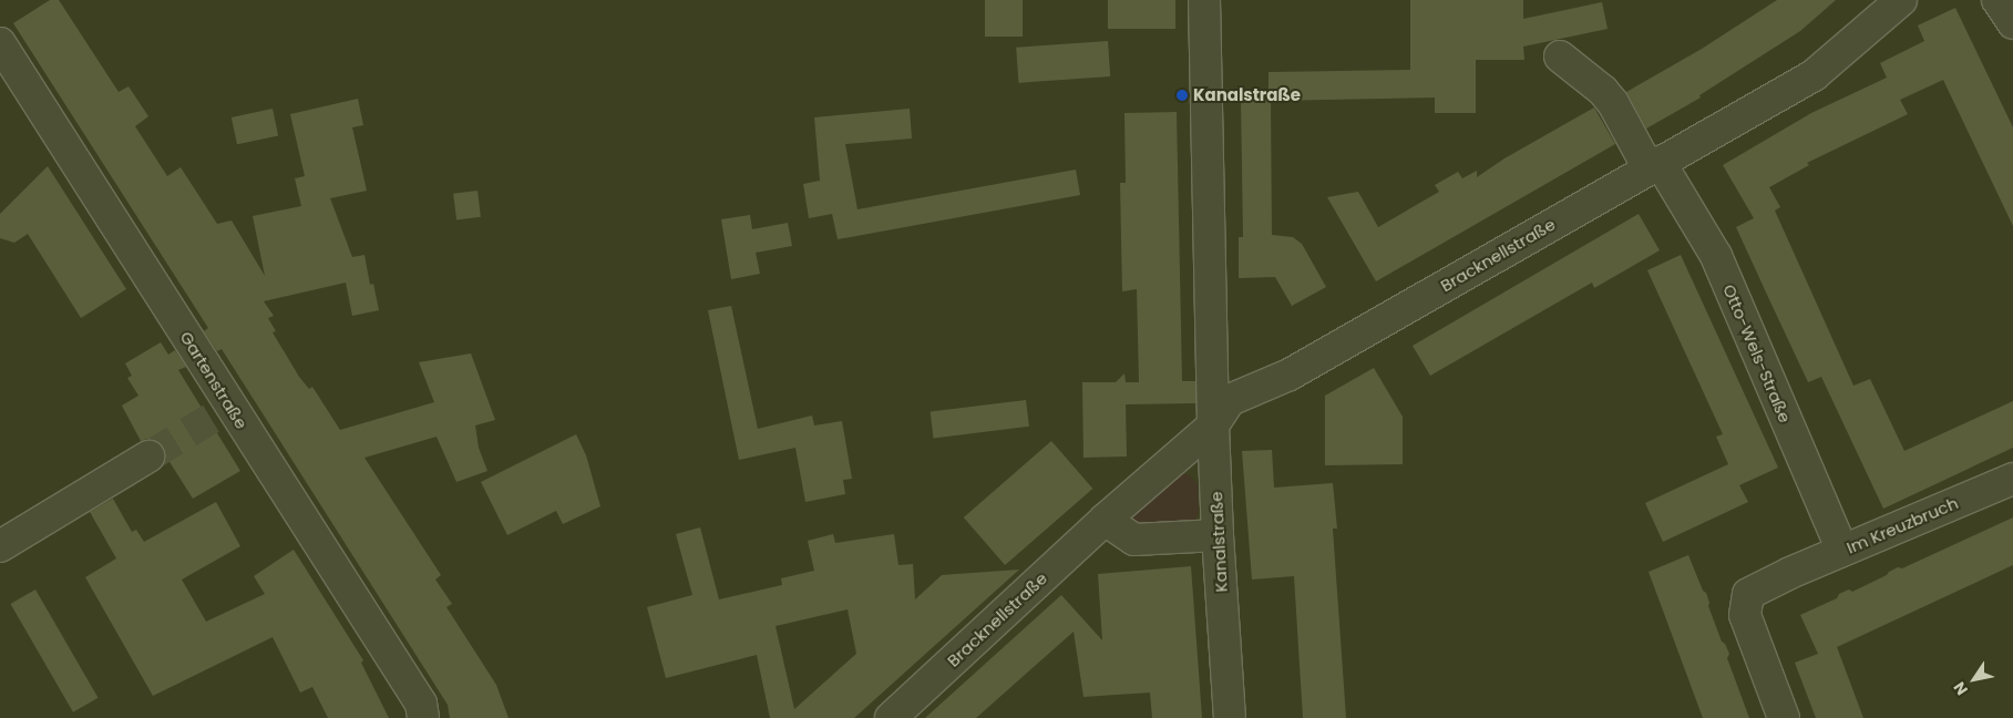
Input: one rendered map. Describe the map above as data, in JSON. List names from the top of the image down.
{
  "streets": {
    "street": [
      "Bracknellstraße",
      "Otto-Wels-Straße",
      "Gartenstraße",
      "Im Kreuzbruch",
      "Kanalstraße"
    ]
  },
  "crossings": [
    ["Bracknellstraße", "Otto-Wels-Straße"],
    ["Bracknellstraße", "Kanalstraße"],
    ["Otto-Wels-Straße", "Im Kreuzbruch"]
  ],
  "places": ["Kanalstraße"],
  "north": "bottom left"
}
